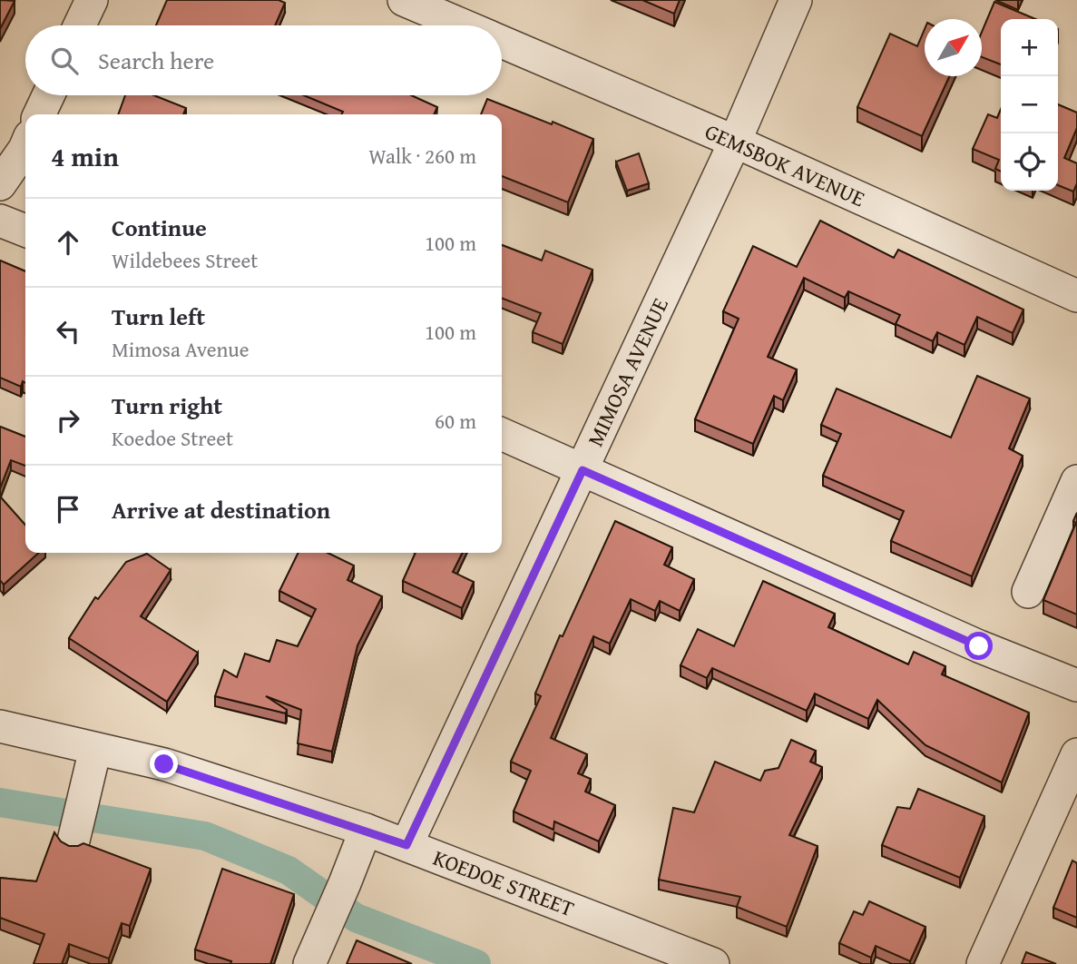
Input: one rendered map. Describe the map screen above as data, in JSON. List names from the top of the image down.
{
  "streets": {
    "street": ["GEMSBOK AVENUE", "MIMOSA AVENUE", "KOEDOE STREET"]
  },
  "crossings": [
    ["GEMSBOK AVENUE", "MIMOSA AVENUE"],
    ["MIMOSA AVENUE", "KOEDOE STREET"]
  ],
  "north": "top right",
  "page": {
    "map_buttons": ["+", "−"],
    "search": "Search here",
    "heading": ["4 min", "Walk · 260 m"],
    "list": [
      ["Continue", "Wildebees Street", "100 m"],
      ["Turn left", "Mimosa Avenue", "100 m"],
      ["Turn right", "Koedoe Street", "60 m"],
      "Arrive at destination"
    ]
  }
}
